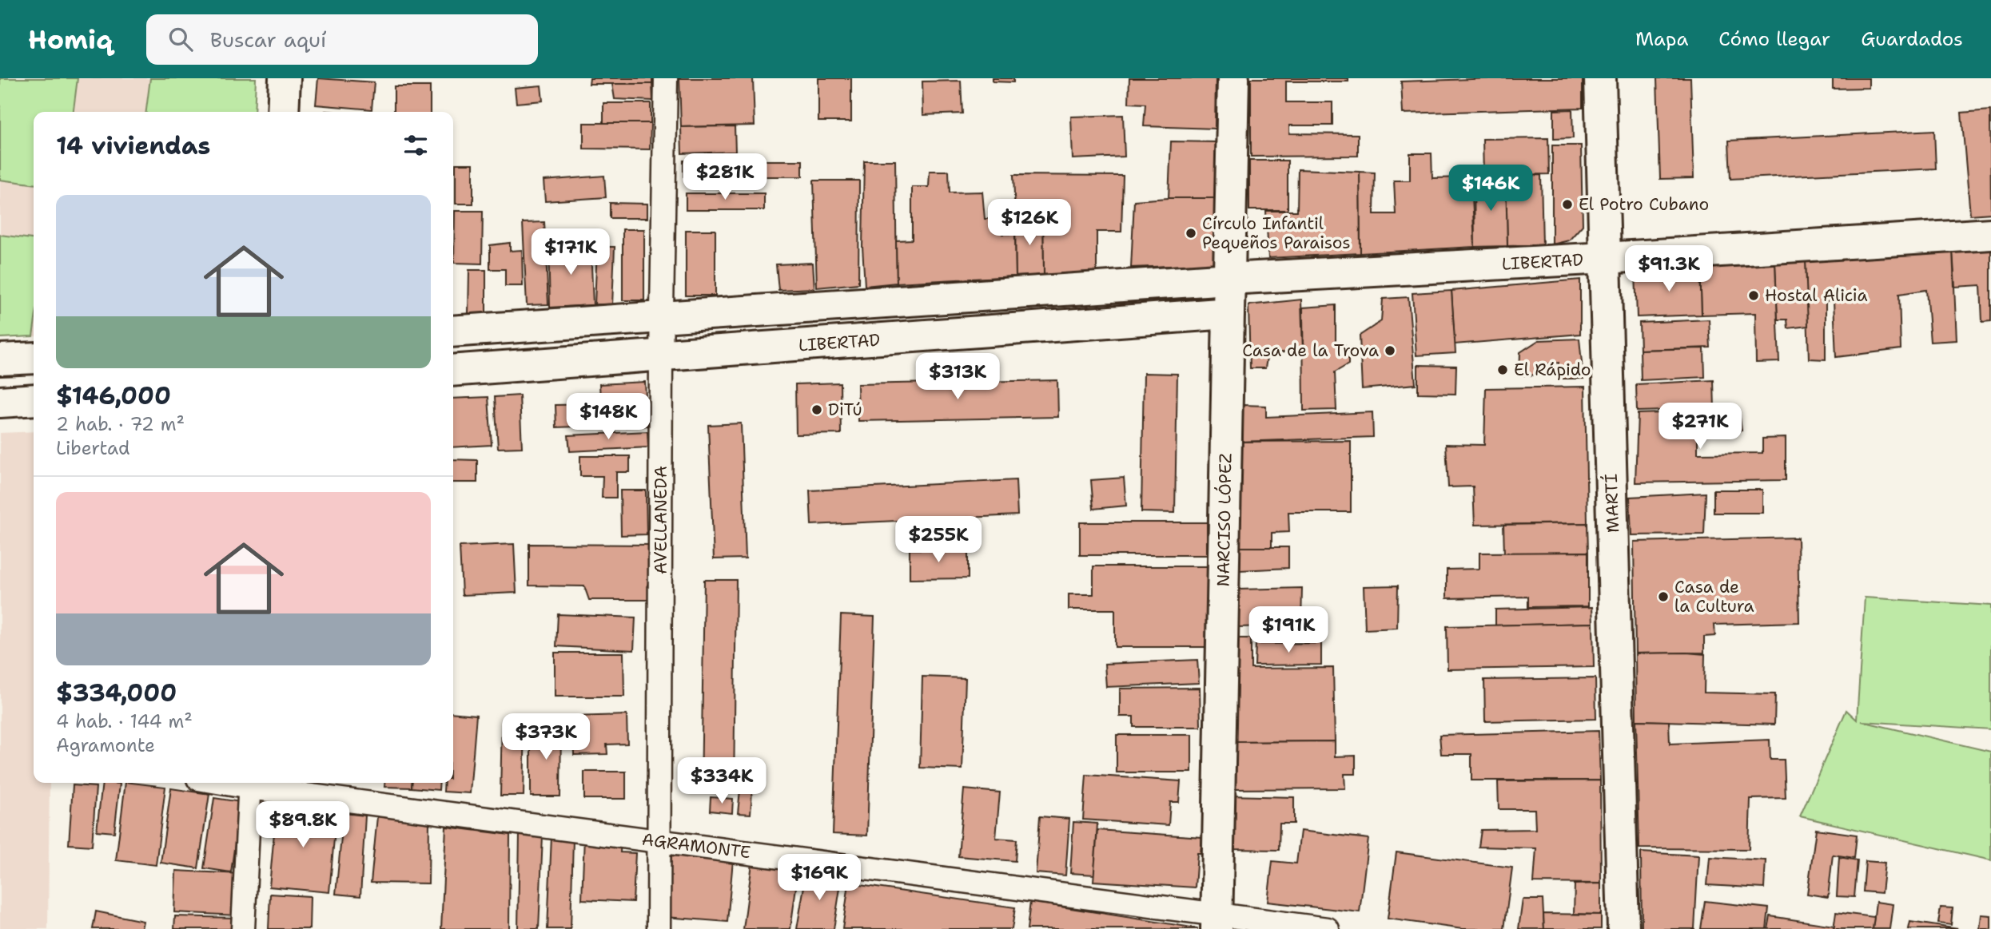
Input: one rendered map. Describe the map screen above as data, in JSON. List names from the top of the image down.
{
  "streets": {
    "main road": ["LIBERTAD", "MARTÍ", "NARCISO LÓPEZ"],
    "street": ["AVELLANEDA", "AGRAMONTE"]
  },
  "crossings": [
    ["LIBERTAD", "MARTÍ"],
    ["LIBERTAD", "AVELLANEDA"],
    ["LIBERTAD", "NARCISO LÓPEZ"],
    ["AVELLANEDA", "AGRAMONTE"],
    ["NARCISO LÓPEZ", "AGRAMONTE"]
  ],
  "places": [
    "El Potro Cubano",
    "Círculo Infantil Pequeños Paraisos",
    "Hostal Alicia",
    "Casa de la Trova",
    "El Rápido",
    "DiTú",
    "Casa de la Cultura"
  ],
  "page": {
    "header": "Homiq",
    "search": "Buscar aquí",
    "nav": ["Mapa", "Cómo llegar", "Guardados"],
    "heading": "14 viviendas",
    "price": [
      "$281K",
      "$146K",
      "$126K",
      "$171K",
      "$91.3K",
      "$313K",
      "$148K",
      "$271K",
      "$255K",
      "$191K",
      "$373K",
      "$334K",
      "$89.8K",
      "$169K"
    ],
    "list": [
      {
        "name": "$146,000",
        "note": "2 hab. · 72 m² · Libertad"
      },
      {
        "name": "$334,000",
        "note": "4 hab. · 144 m² · Agramonte"
      }
    ]
  }
}
